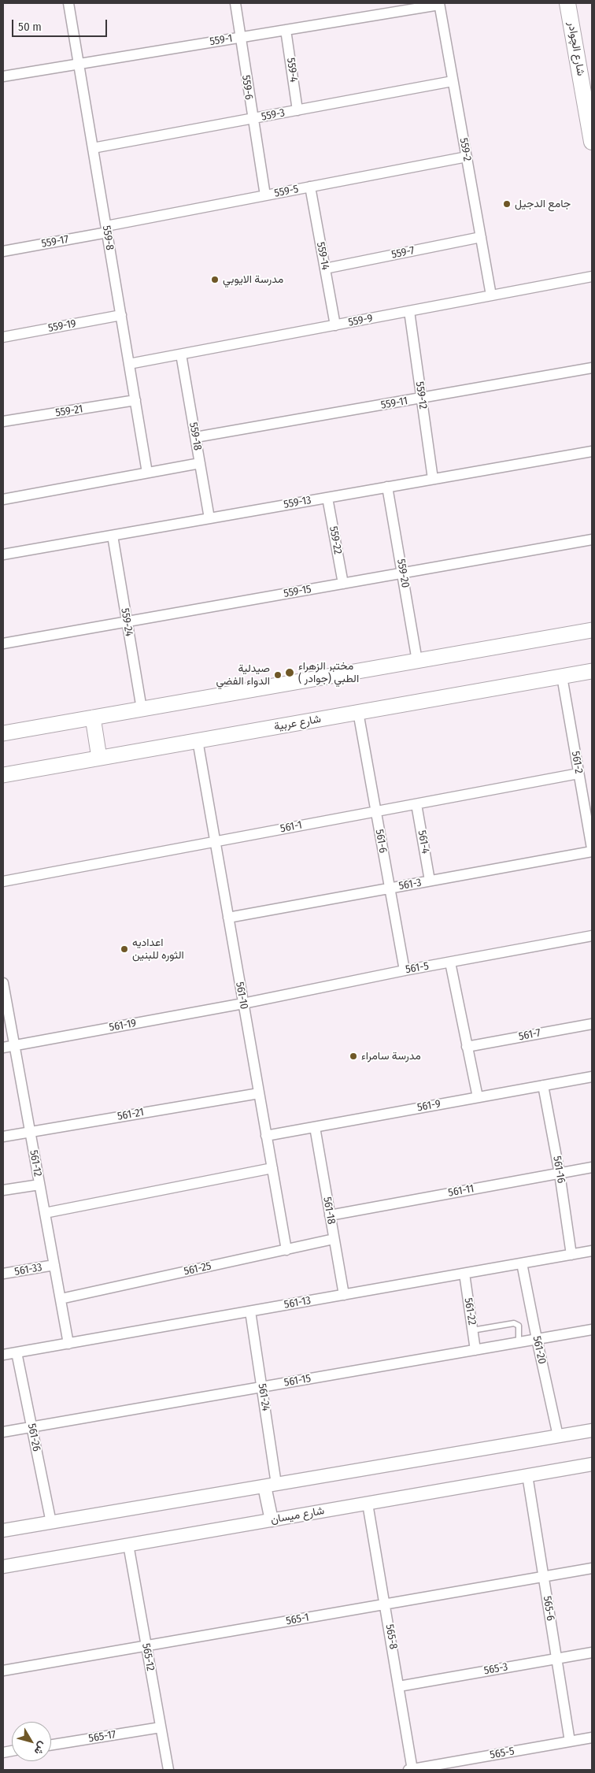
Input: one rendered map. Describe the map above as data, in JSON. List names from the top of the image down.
{
  "streets": {
    "main road": ["شارع الچوادر", "شارع عربية"],
    "street": [
      "559-1",
      "559-4",
      "559-6",
      "559-3",
      "559-2",
      "559-5",
      "559-8",
      "559-17",
      "559-7",
      "559-14",
      "559-9",
      "559-19",
      "559-12",
      "559-11",
      "559-21",
      "559-18",
      "559-13",
      "559-22",
      "559-20",
      "559-15",
      "559-24",
      "561-2",
      "561-1",
      "561-6",
      "561-4",
      "561-3",
      "561-5",
      "561-10",
      "561-19",
      "561-7",
      "561-9",
      "561-21",
      "561-12",
      "561-16",
      "561-11",
      "561-18",
      "561-25",
      "561-33",
      "561-13",
      "561-22",
      "561-20",
      "561-15",
      "561-24",
      "561-26",
      "شارع ميسان",
      "565-6",
      "565-1",
      "565-8",
      "565-12",
      "565-3",
      "565-17",
      "565-5"
    ]
  },
  "crossings": [
    ["559-1", "559-4"],
    ["559-1", "559-6"],
    ["559-1", "559-2"],
    ["559-1", "559-8"],
    ["559-4", "559-3"],
    ["559-6", "559-3"],
    ["559-6", "559-5"],
    ["559-3", "559-2"],
    ["559-3", "559-8"],
    ["559-2", "559-5"],
    ["559-2", "559-7"],
    ["559-2", "559-9"],
    ["559-5", "559-8"],
    ["559-5", "559-17"],
    ["559-5", "559-14"],
    ["559-8", "559-17"],
    ["559-8", "559-9"],
    ["559-8", "559-19"],
    ["559-8", "559-21"],
    ["559-7", "559-14"],
    ["559-14", "559-9"],
    ["559-9", "559-12"],
    ["559-9", "559-18"],
    ["559-12", "559-11"],
    ["559-12", "559-13"],
    ["559-11", "559-18"],
    ["559-18", "559-13"],
    ["559-13", "559-22"],
    ["559-13", "559-20"],
    ["559-13", "559-24"],
    ["559-22", "559-15"],
    ["559-20", "559-15"],
    ["559-15", "559-24"],
    ["شارع عربية", "561-2"],
    ["شارع عربية", "561-6"],
    ["شارع عربية", "561-10"],
    ["561-2", "561-1"],
    ["561-1", "561-6"],
    ["561-1", "561-4"],
    ["561-1", "561-10"],
    ["561-6", "561-3"],
    ["561-6", "561-5"],
    ["561-4", "561-3"],
    ["561-3", "561-10"],
    ["561-5", "561-10"],
    ["561-5", "561-19"],
    ["561-10", "561-19"],
    ["561-10", "561-9"],
    ["561-10", "561-21"],
    ["561-10", "561-25"],
    ["561-19", "561-12"],
    ["561-9", "561-16"],
    ["561-9", "561-18"],
    ["561-21", "561-12"],
    ["561-12", "561-25"],
    ["561-12", "561-33"],
    ["561-12", "561-13"],
    ["561-16", "561-11"],
    ["561-16", "561-13"],
    ["561-11", "561-18"],
    ["561-18", "561-25"],
    ["561-18", "561-13"],
    ["561-13", "561-22"],
    ["561-13", "561-20"],
    ["561-13", "561-24"],
    ["561-13", "561-26"],
    ["561-22", "561-15"],
    ["561-20", "561-15"],
    ["561-15", "561-24"],
    ["561-15", "561-26"],
    ["شارع ميسان", "565-6"],
    ["شارع ميسان", "565-8"],
    ["شارع ميسان", "565-12"],
    ["565-6", "565-1"],
    ["565-6", "565-3"],
    ["565-6", "565-5"],
    ["565-1", "565-8"],
    ["565-1", "565-12"],
    ["565-8", "565-3"],
    ["565-8", "565-5"],
    ["565-12", "565-17"]
  ],
  "places": [
    "جامع الدجيل",
    "مدرسة الايوبي",
    "مختبر الزهراء الطبي (جوادر )",
    "صيدلية الدواء الفضي",
    "اعداديه الثوره للبنين",
    "مدرسة سامراء"
  ],
  "scale_bar": "50 m",
  "north": "bottom right"
}
